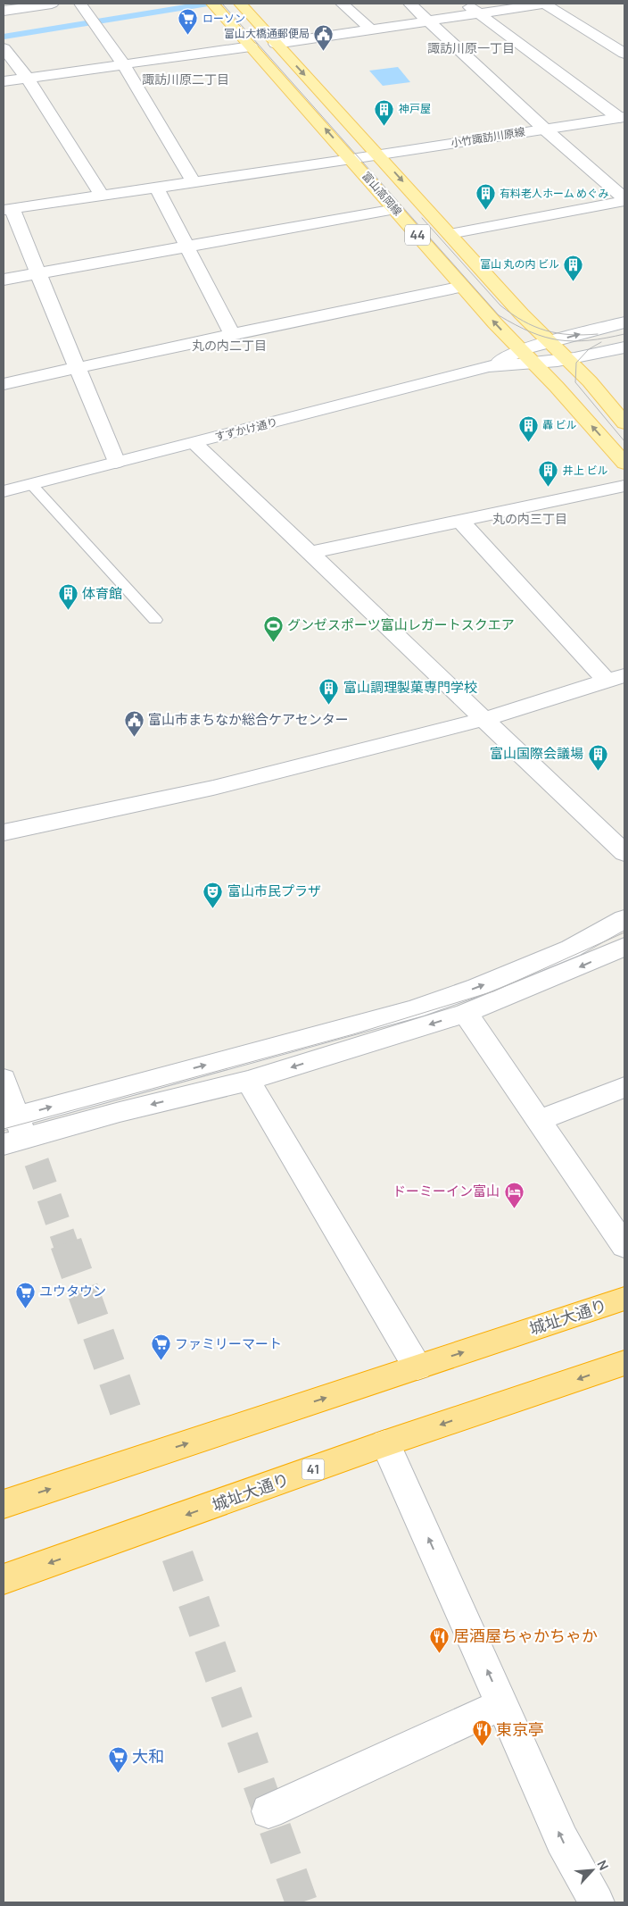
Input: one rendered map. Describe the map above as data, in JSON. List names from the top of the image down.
{
  "streets": {
    "highway": ["城址大通り", "41"],
    "main road": ["富山高岡線", "44"],
    "street": ["小竹諏訪川原線", "すずかけ通り"]
  },
  "crossings": [
    ["小竹諏訪川原線", "富山高岡線"]
  ],
  "districts": [
    "諏訪川原一丁目",
    "諏訪川原二丁目",
    "丸の内二丁目",
    "丸の内三丁目"
  ],
  "places": {
    "supermarket": [
      "ローソン",
      "ユウタウン",
      "ファミリーマート",
      "大和"
    ],
    "public building": ["富山大橋通郵便局", "富山市まちなか総合ケアセンター"],
    "building": [
      "神戸屋",
      "有料老人ホーム めぐみ",
      "富山 丸の内 ビル",
      "轟 ビル",
      "井上 ビル",
      "体育館",
      "富山調理製菓専門学校",
      "富山国際会議場"
    ],
    "sports": ["グンゼスポーツ富山レガートスクエア"],
    "theatre": ["富山市民プラザ"],
    "hotel": ["ドーミーイン富山"],
    "restaurant": ["居酒屋ちゃかちゃか", "東京亭"]
  },
  "north": "top right"
}
